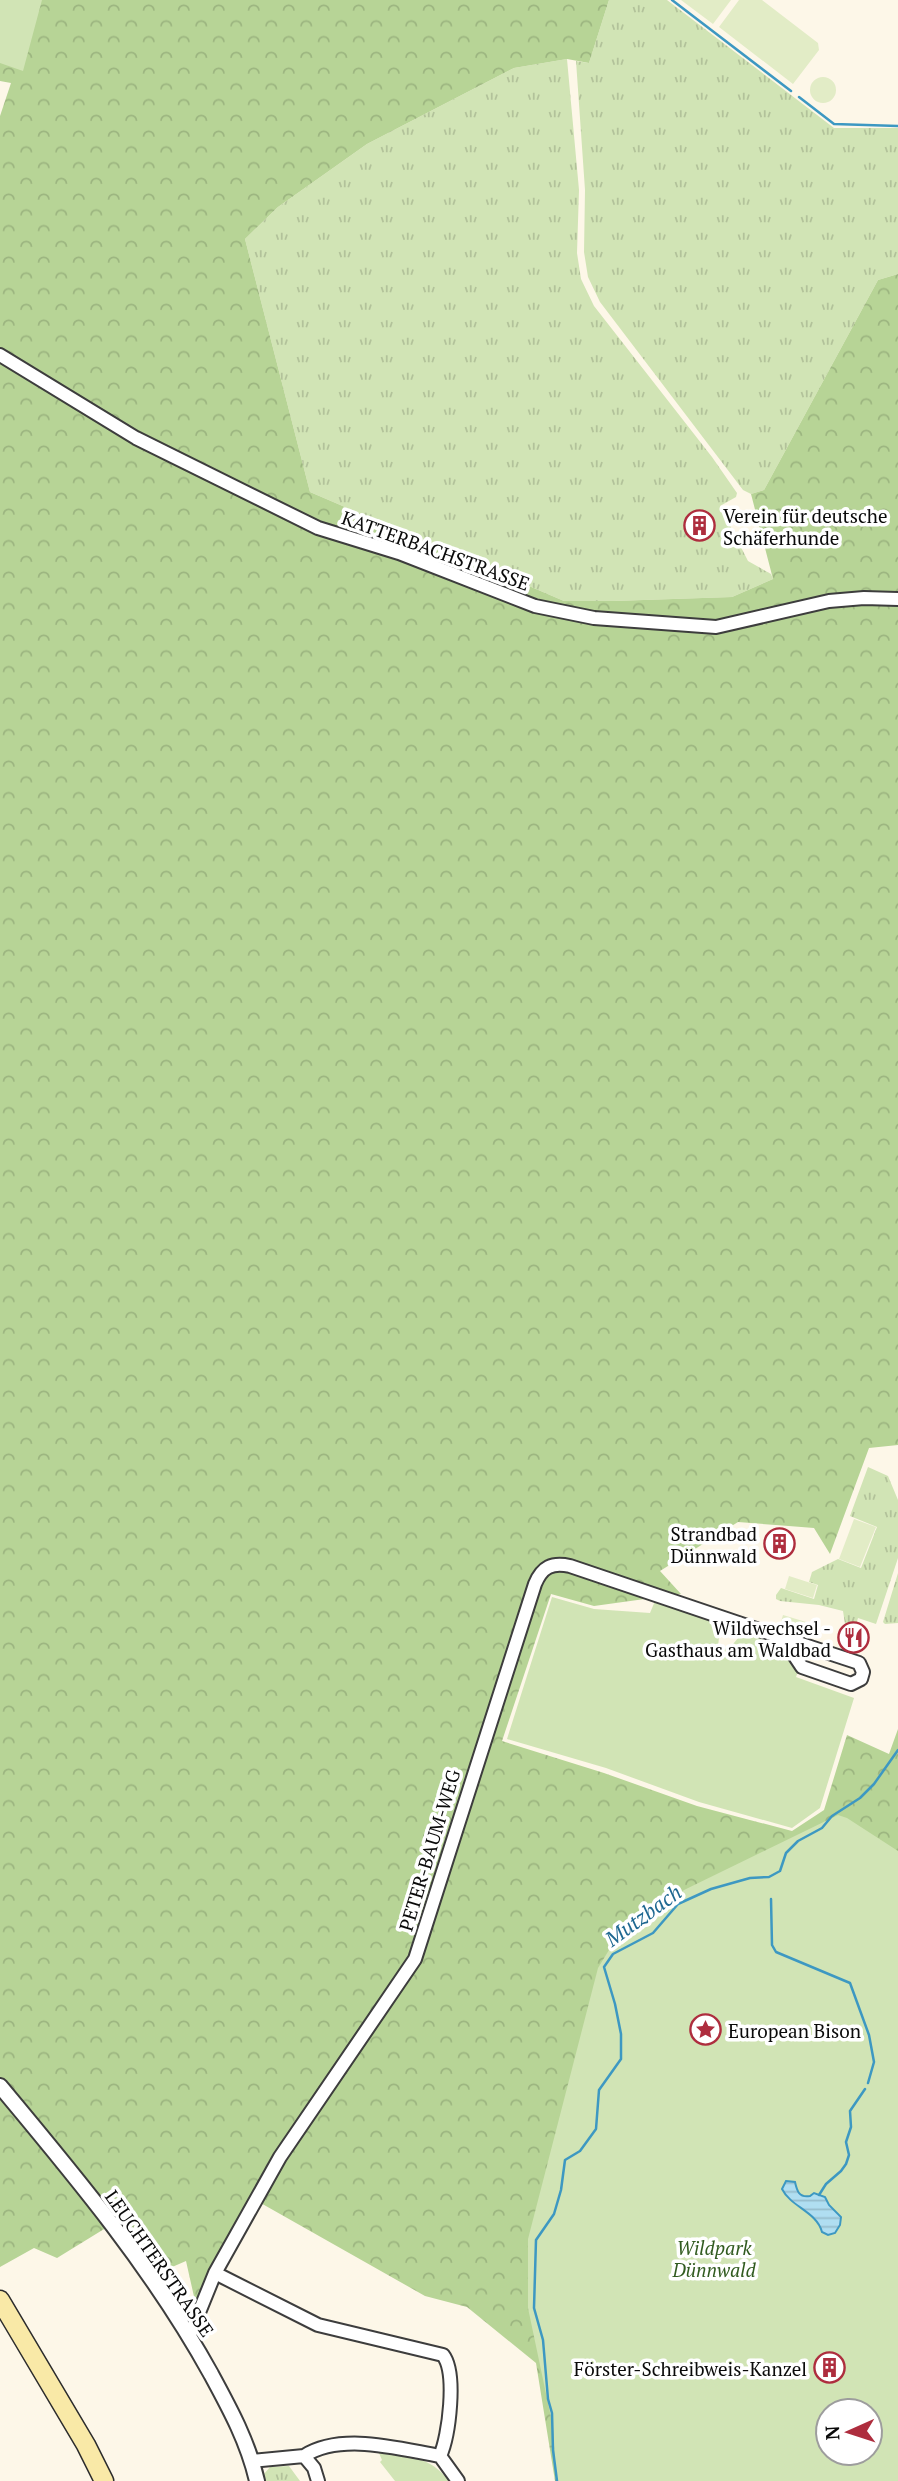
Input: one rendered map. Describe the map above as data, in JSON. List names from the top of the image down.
{
  "streets": {
    "street": ["KATTERBACHSTRASSE", "PETER-BAUM-WEG", "LEUCHTERSTRASSE"]
  },
  "crossings": [
    ["PETER-BAUM-WEG", "LEUCHTERSTRASSE"]
  ],
  "water": ["Mutzbach"],
  "parks": ["Wildpark Dünnwald"],
  "places": {
    "building": ["Verein für deutsche Schäferhunde", "Strandbad Dünnwald", "Förster-Schreibweis-Kanzel"],
    "restaurant": ["Wildwechsel - Gasthaus am Waldbad"],
    "place": ["European Bison"]
  },
  "north": "left"
}
